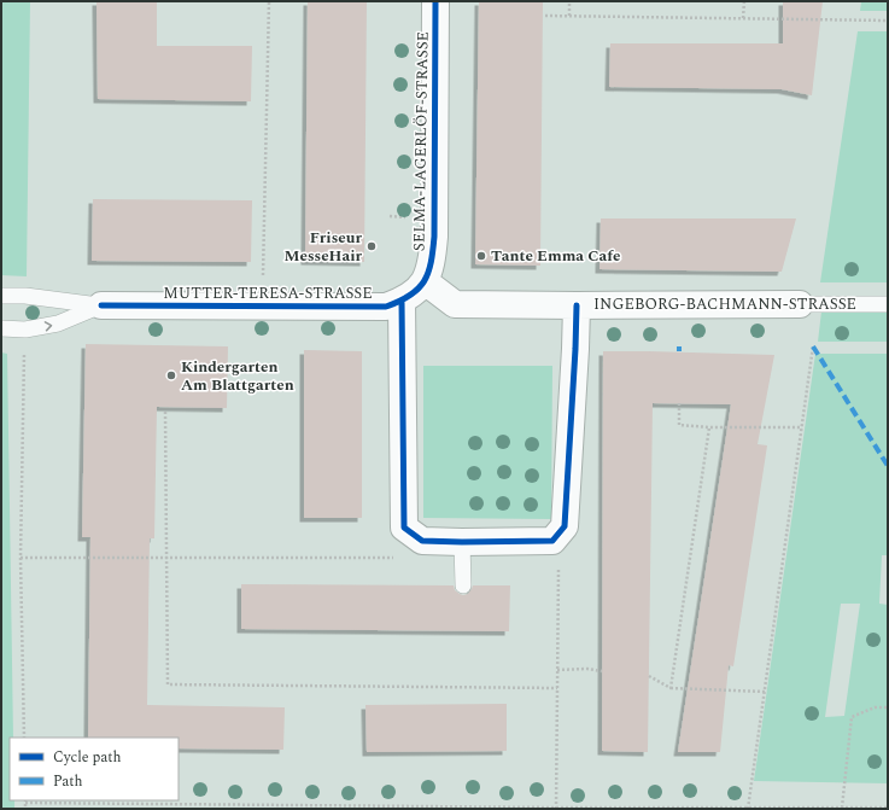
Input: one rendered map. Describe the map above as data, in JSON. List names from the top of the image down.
{
  "streets": {
    "street": ["SELMA-LAGERLÖF-STRASSE", "MUTTER-TERESA-STRASSE", "INGEBORG-BACHMANN-STRASSE"]
  },
  "crossings": [
    ["SELMA-LAGERLÖF-STRASSE", "MUTTER-TERESA-STRASSE"],
    ["SELMA-LAGERLÖF-STRASSE", "INGEBORG-BACHMANN-STRASSE"],
    ["MUTTER-TERESA-STRASSE", "INGEBORG-BACHMANN-STRASSE"]
  ],
  "places": ["Friseur MesseHair", "Tante Emma Cafe", "Kindergarten Am Blattgarten"],
  "legend": ["Cycle path", "Path"]
}
